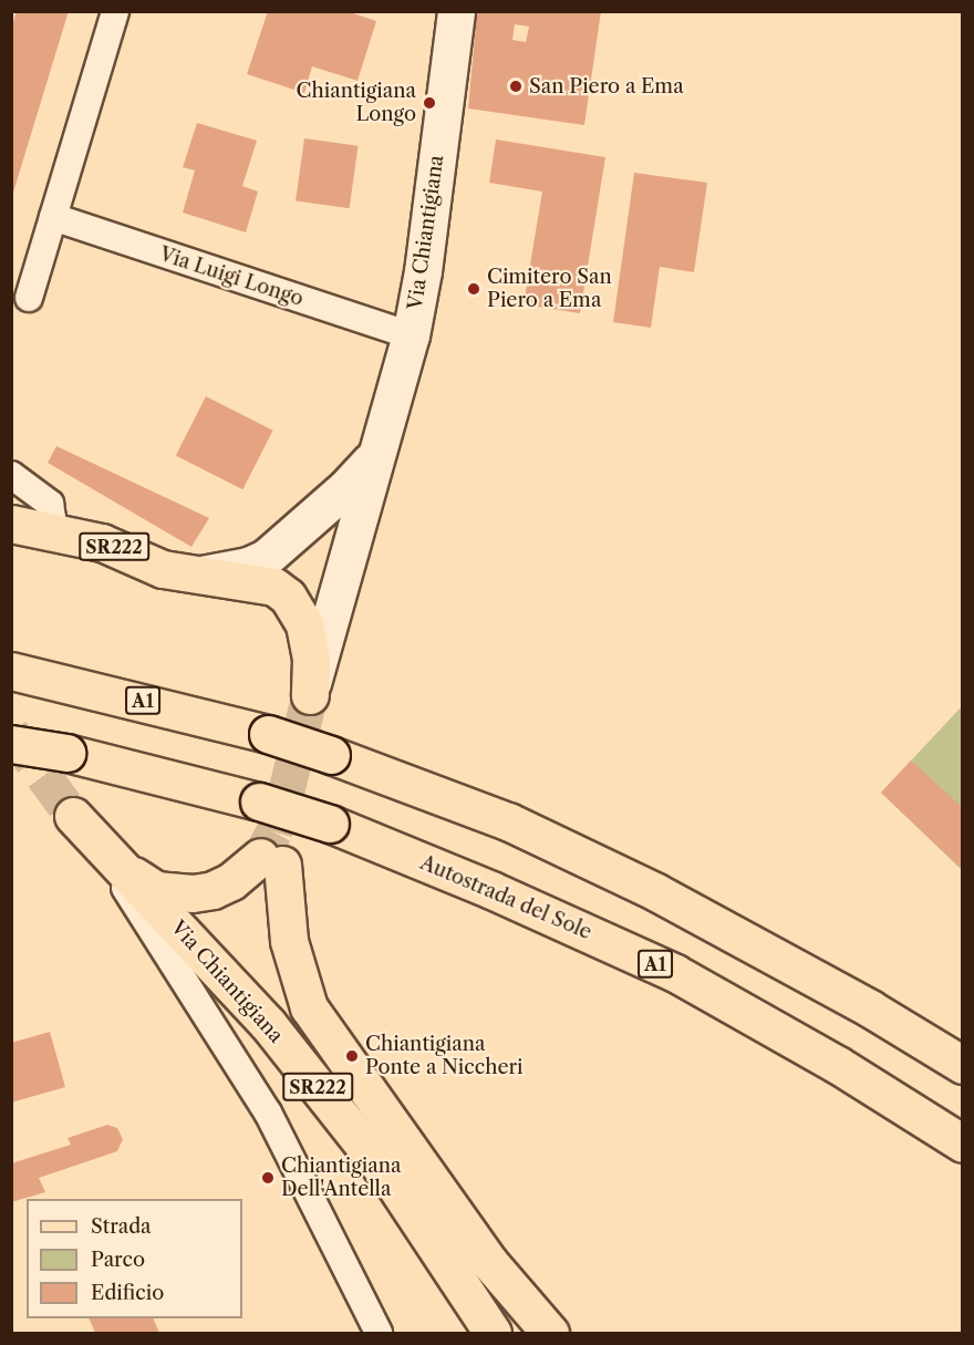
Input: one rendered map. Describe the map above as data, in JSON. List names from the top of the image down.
{
  "streets": {
    "main road": [
      "Via Chiantigiana",
      "SR222",
      "A1",
      "Autostrada del Sole"
    ],
    "street": ["Via Luigi Longo"]
  },
  "crossings": [
    ["Via Chiantigiana", "Via Luigi Longo"]
  ],
  "places": [
    "San Piero a Ema",
    "Chiantigiana Longo",
    "Cimitero San Piero a Ema",
    "Chiantigiana Ponte a Niccheri",
    "Chiantigiana Dell'Antella"
  ],
  "legend": ["Strada", "Parco", "Edificio"]
}
